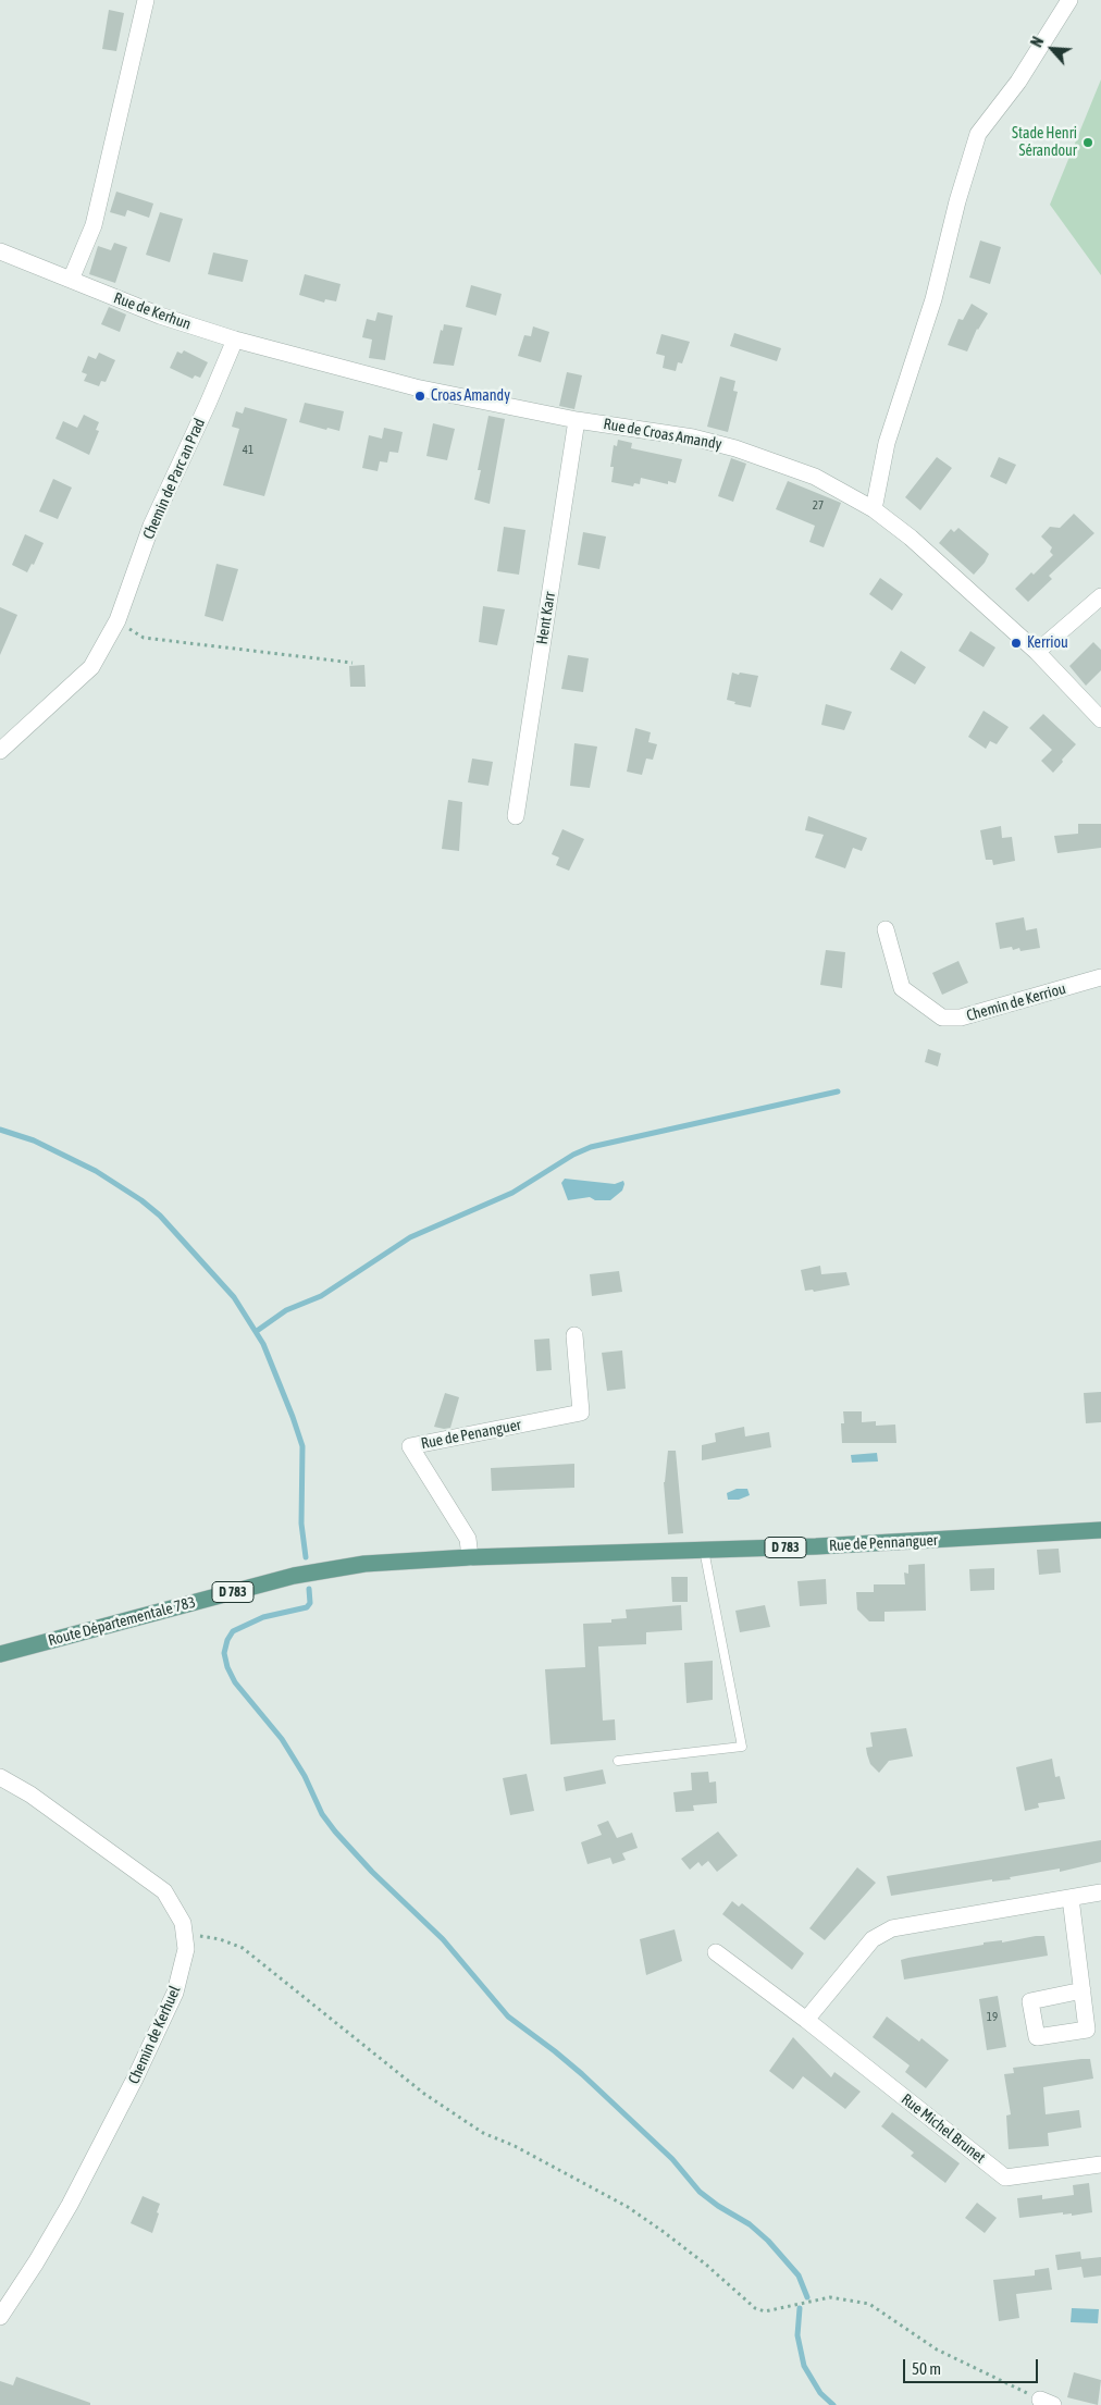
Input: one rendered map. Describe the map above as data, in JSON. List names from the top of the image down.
{
  "streets": {
    "main road": ["Rue de Pennanguer", "D 783", "Route Départementale 783"],
    "street": [
      "Rue de Kerhun",
      "Rue de Croas Amandy",
      "Chemin de Parc an Prad",
      "Hent Karr",
      "Chemin de Kerriou",
      "Rue de Penanguer",
      "Chemin de Kerhuel",
      "Rue Michel Brunet"
    ]
  },
  "crossings": [
    ["Rue de Kerhun", "Rue de Croas Amandy"],
    ["Rue de Kerhun", "Chemin de Parc an Prad"],
    ["Rue de Croas Amandy", "Chemin de Parc an Prad"],
    ["Rue de Croas Amandy", "Hent Karr"],
    ["Rue de Penanguer", "Rue de Pennanguer"],
    ["Rue de Penanguer", "Route Départementale 783"],
    ["Rue de Pennanguer", "Route Départementale 783"]
  ],
  "places": ["Stade Henri Sérandour", "Croas Amandy", "Kerriou"],
  "house_numbers": ["41", "27", "19"],
  "scale_bar": "50 m",
  "north": "top left"
}
